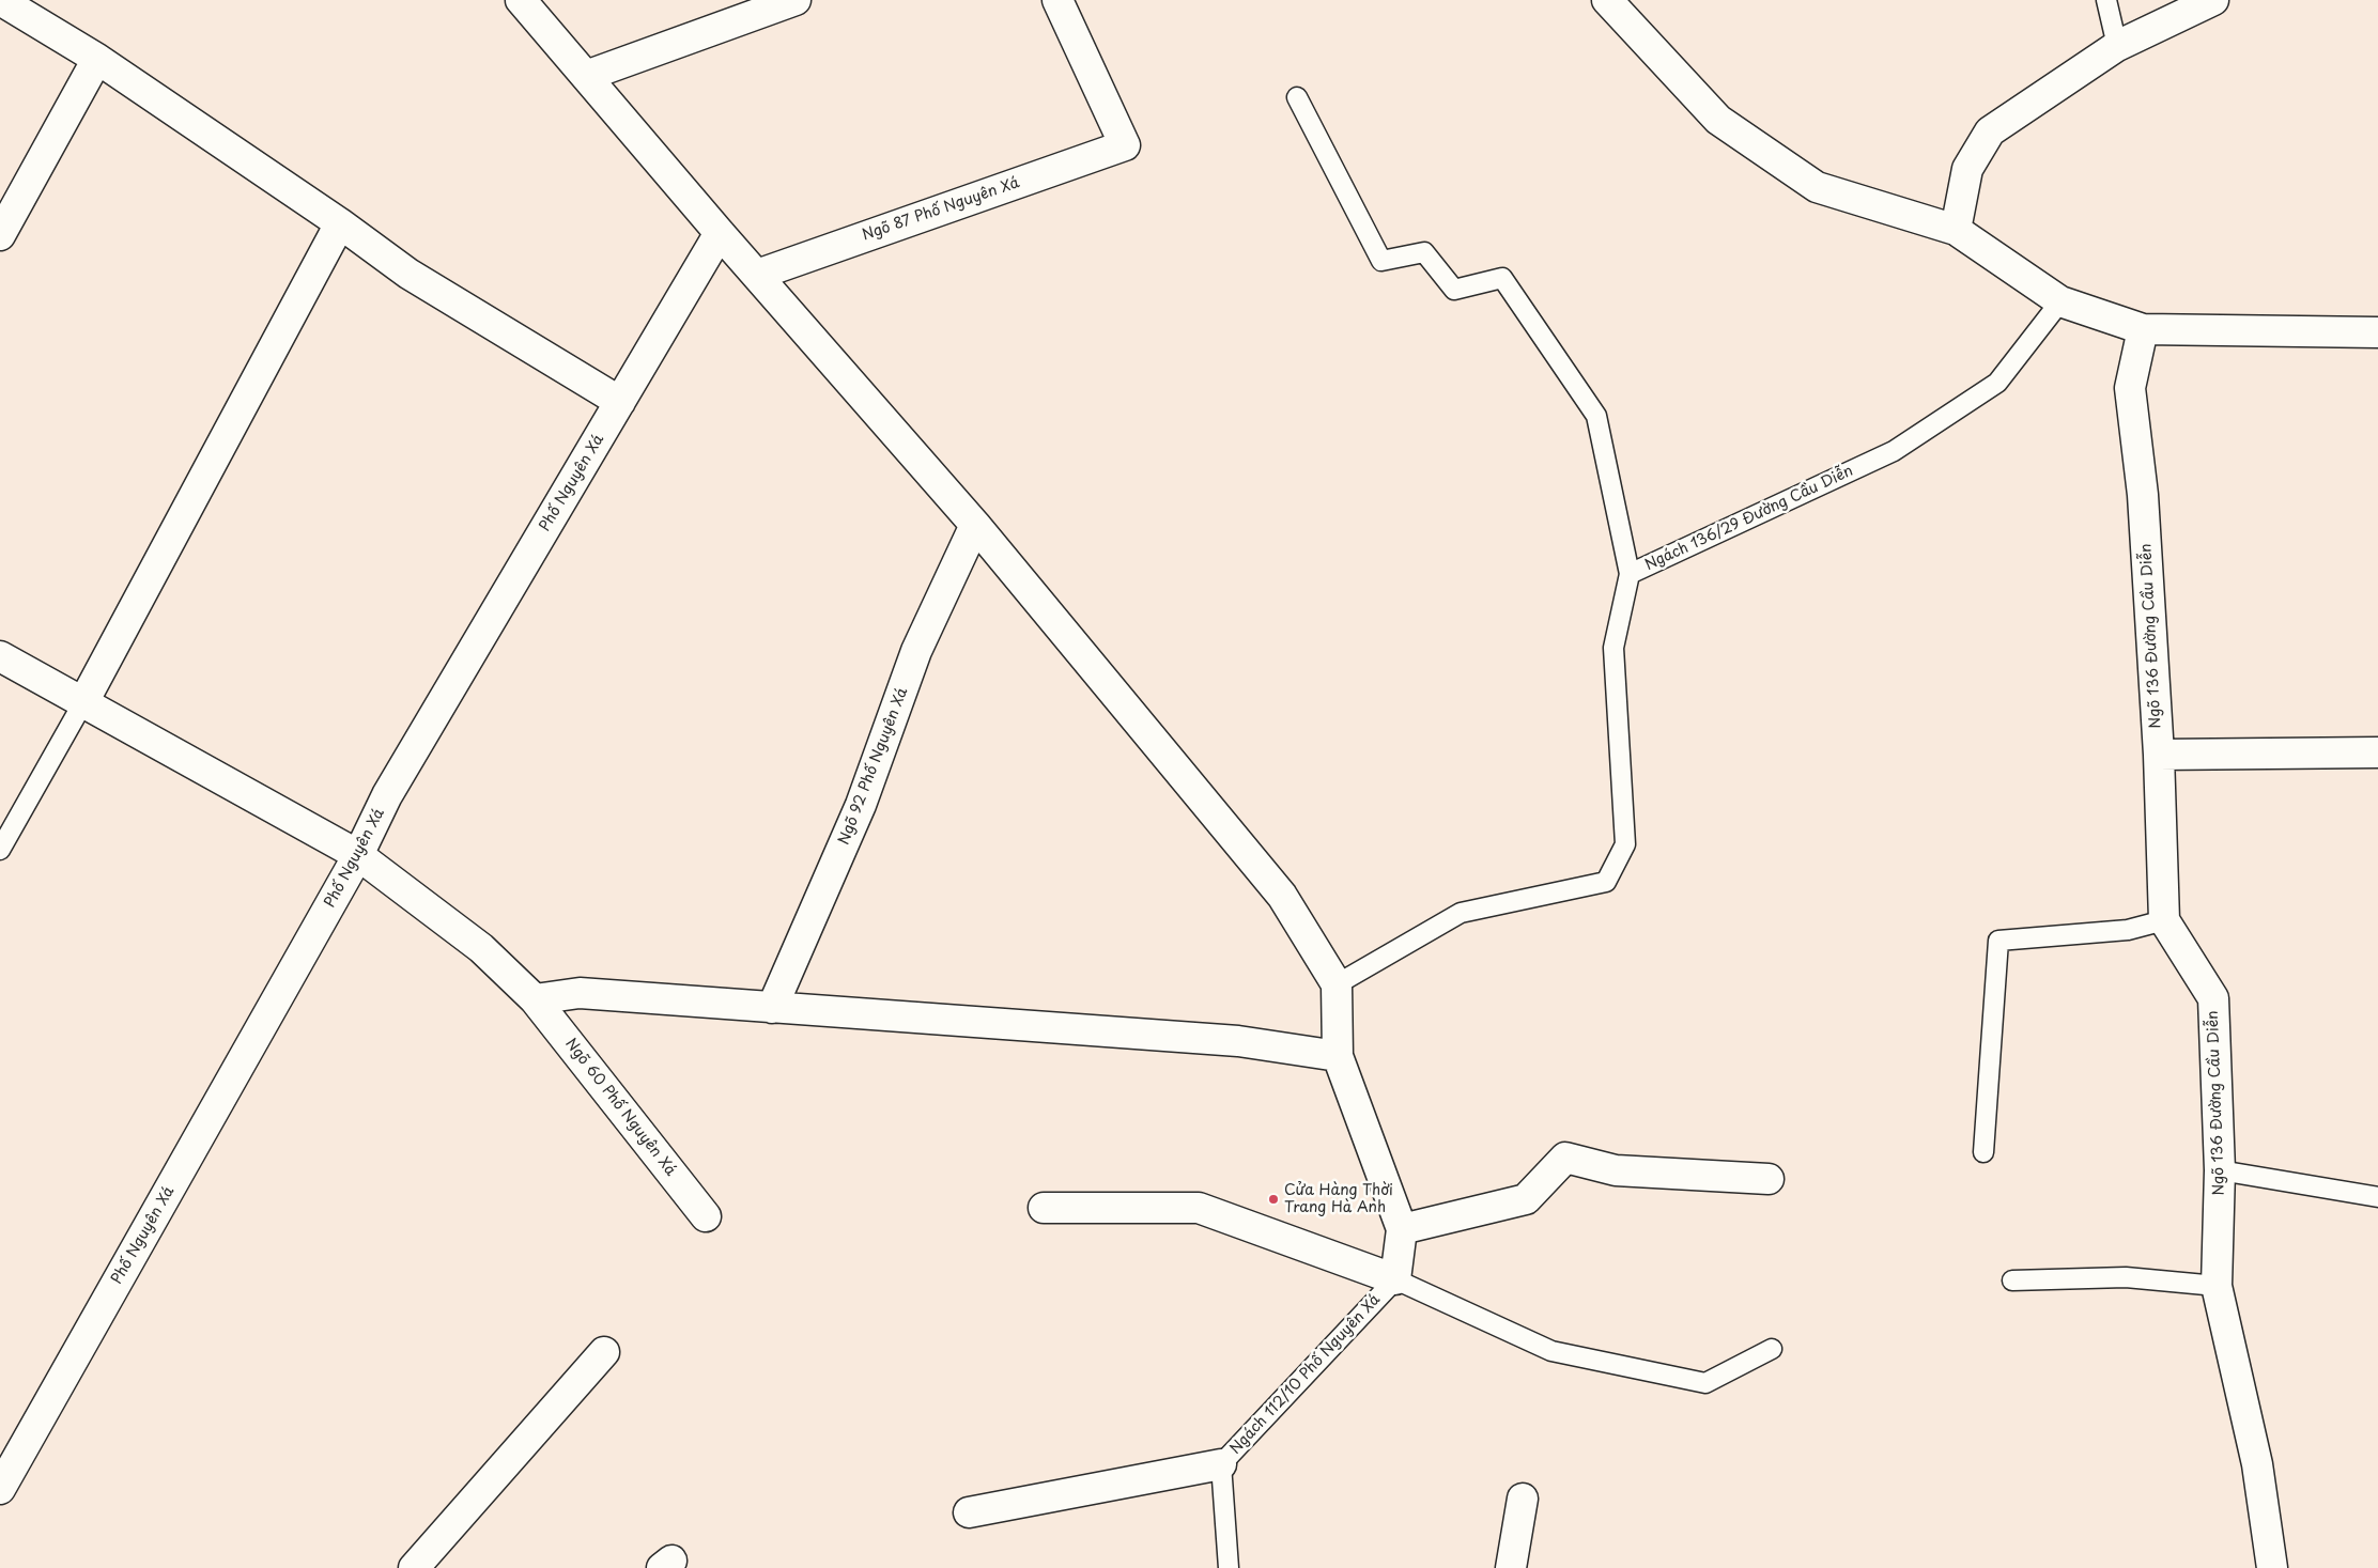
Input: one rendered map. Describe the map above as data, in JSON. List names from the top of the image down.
{
  "streets": {
    "street": [
      "Ngõ 87 Phố Nguyên Xá",
      "Phố Nguyên Xá",
      "Ngõ 136 Đường Cầu Diễn",
      "Ngõ 92 Phố Nguyên Xá",
      "Ngõ 60 Phố Nguyên Xá"
    ],
    "lane": ["Ngách 136/29 Đường Cầu Diễn", "Ngách 112/10 Phố Nguyên Xá"]
  },
  "crossings": [
    ["Phố Nguyên Xá", "Ngõ 60 Phố Nguyên Xá"]
  ],
  "places": ["Cửa Hàng Thời Trang Hà Anh"]
}
